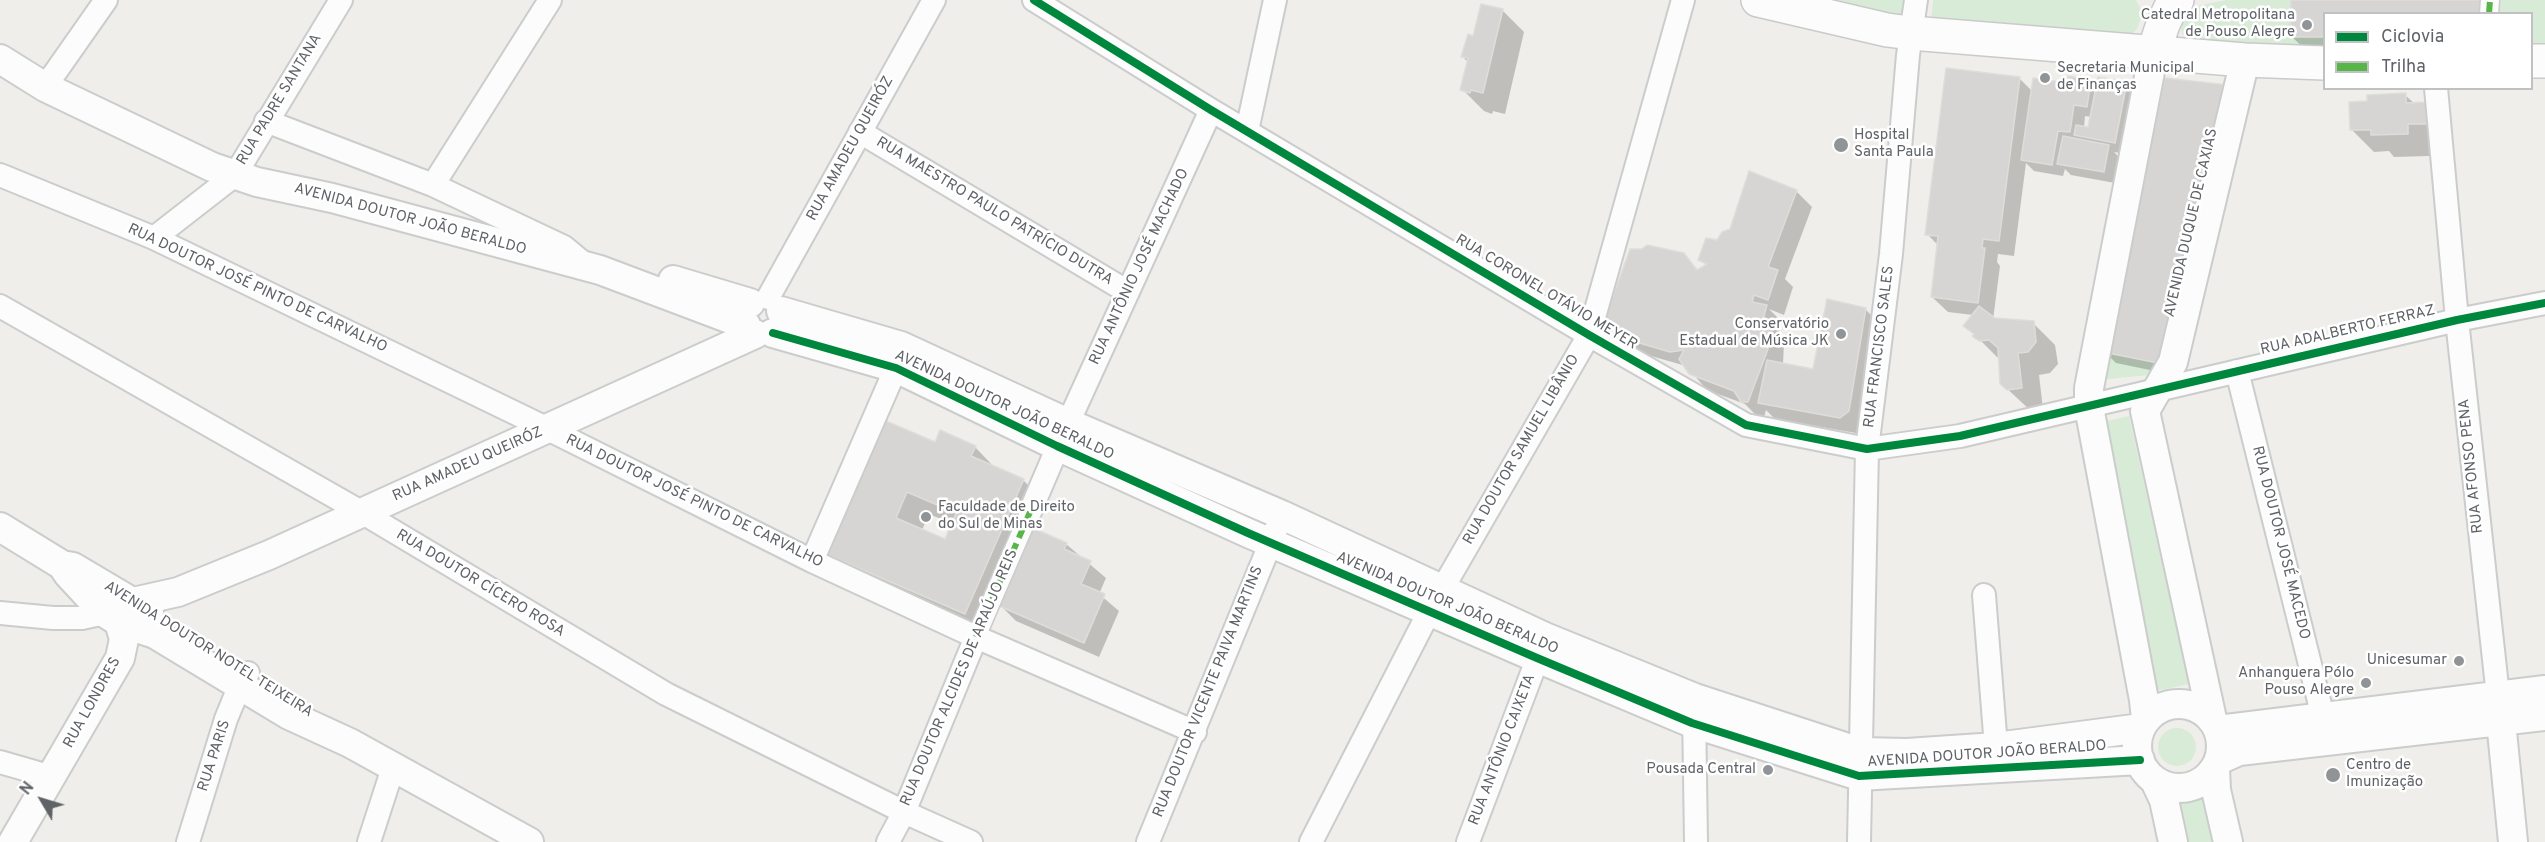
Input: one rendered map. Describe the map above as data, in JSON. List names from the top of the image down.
{
  "streets": {
    "street": [
      "RUA PADRE SANTANA",
      "RUA AMADEU QUEIRÓZ",
      "RUA MAESTRO PAULO PATRÍCIO DUTRA",
      "AVENIDA DOUTOR JOÃO BERALDO",
      "AVENIDA DUQUE DE CAXIAS",
      "RUA ANTÔNIO JOSÉ MACHADO",
      "RUA DOUTOR JOSÉ PINTO DE CARVALHO",
      "RUA CORONEL OTÁVIO MEYER",
      "RUA ADALBERTO FERRAZ",
      "RUA FRANCISCO SALES",
      "RUA DOUTOR SAMUEL LIBÂNIO",
      "RUA AFONSO PENA",
      "RUA DOUTOR JOSÉ MACEDO",
      "RUA DOUTOR CÍCERO ROSA",
      "AVENIDA DOUTOR NOTEL TEIXEIRA",
      "RUA DOUTOR ALCIDES DE ARAÚJO REIS",
      "RUA DOUTOR VICENTE PAIVA MARTINS",
      "RUA LONDRES",
      "RUA ANTÔNIO CAIXETA",
      "RUA PARIS"
    ]
  },
  "crossings": [
    ["RUA PADRE SANTANA", "AVENIDA DOUTOR JOÃO BERALDO"],
    ["RUA PADRE SANTANA", "RUA DOUTOR JOSÉ PINTO DE CARVALHO"],
    ["RUA AMADEU QUEIRÓZ", "RUA MAESTRO PAULO PATRÍCIO DUTRA"],
    ["RUA AMADEU QUEIRÓZ", "AVENIDA DOUTOR JOÃO BERALDO"],
    ["RUA AMADEU QUEIRÓZ", "RUA DOUTOR JOSÉ PINTO DE CARVALHO"],
    ["RUA AMADEU QUEIRÓZ", "RUA DOUTOR CÍCERO ROSA"],
    ["RUA AMADEU QUEIRÓZ", "AVENIDA DOUTOR NOTEL TEIXEIRA"],
    ["RUA AMADEU QUEIRÓZ", "RUA LONDRES"],
    ["RUA MAESTRO PAULO PATRÍCIO DUTRA", "RUA ANTÔNIO JOSÉ MACHADO"],
    ["AVENIDA DOUTOR JOÃO BERALDO", "AVENIDA DUQUE DE CAXIAS"],
    ["AVENIDA DOUTOR JOÃO BERALDO", "RUA ANTÔNIO JOSÉ MACHADO"],
    ["AVENIDA DOUTOR JOÃO BERALDO", "RUA FRANCISCO SALES"],
    ["AVENIDA DOUTOR JOÃO BERALDO", "RUA DOUTOR SAMUEL LIBÂNIO"],
    ["AVENIDA DOUTOR JOÃO BERALDO", "RUA DOUTOR ALCIDES DE ARAÚJO REIS"],
    ["AVENIDA DOUTOR JOÃO BERALDO", "RUA DOUTOR VICENTE PAIVA MARTINS"],
    ["AVENIDA DOUTOR JOÃO BERALDO", "RUA ANTÔNIO CAIXETA"],
    ["AVENIDA DUQUE DE CAXIAS", "RUA ADALBERTO FERRAZ"],
    ["RUA ANTÔNIO JOSÉ MACHADO", "RUA CORONEL OTÁVIO MEYER"],
    ["RUA ANTÔNIO JOSÉ MACHADO", "RUA DOUTOR ALCIDES DE ARAÚJO REIS"],
    ["RUA DOUTOR JOSÉ PINTO DE CARVALHO", "RUA DOUTOR ALCIDES DE ARAÚJO REIS"],
    ["RUA DOUTOR JOSÉ PINTO DE CARVALHO", "RUA DOUTOR VICENTE PAIVA MARTINS"],
    ["RUA CORONEL OTÁVIO MEYER", "RUA FRANCISCO SALES"],
    ["RUA CORONEL OTÁVIO MEYER", "RUA DOUTOR SAMUEL LIBÂNIO"],
    ["RUA ADALBERTO FERRAZ", "RUA AFONSO PENA"],
    ["RUA ADALBERTO FERRAZ", "RUA DOUTOR JOSÉ MACEDO"],
    ["RUA DOUTOR CÍCERO ROSA", "RUA DOUTOR ALCIDES DE ARAÚJO REIS"],
    ["AVENIDA DOUTOR NOTEL TEIXEIRA", "RUA LONDRES"],
    ["AVENIDA DOUTOR NOTEL TEIXEIRA", "RUA PARIS"]
  ],
  "places": [
    "Catedral Metropolitana de Pouso Alegre",
    "Secretaria Municipal de Finanças",
    "Hospital Santa Paula",
    "Conservatório Estadual de Música JK",
    "Faculdade de Direito do Sul de Minas",
    "Unicesumar",
    "Anhanguera Pólo Pouso Alegre",
    "Pousada Central",
    "Centro de Imunização"
  ],
  "legend": ["Ciclovia", "Trilha"],
  "north": "top left"
}
